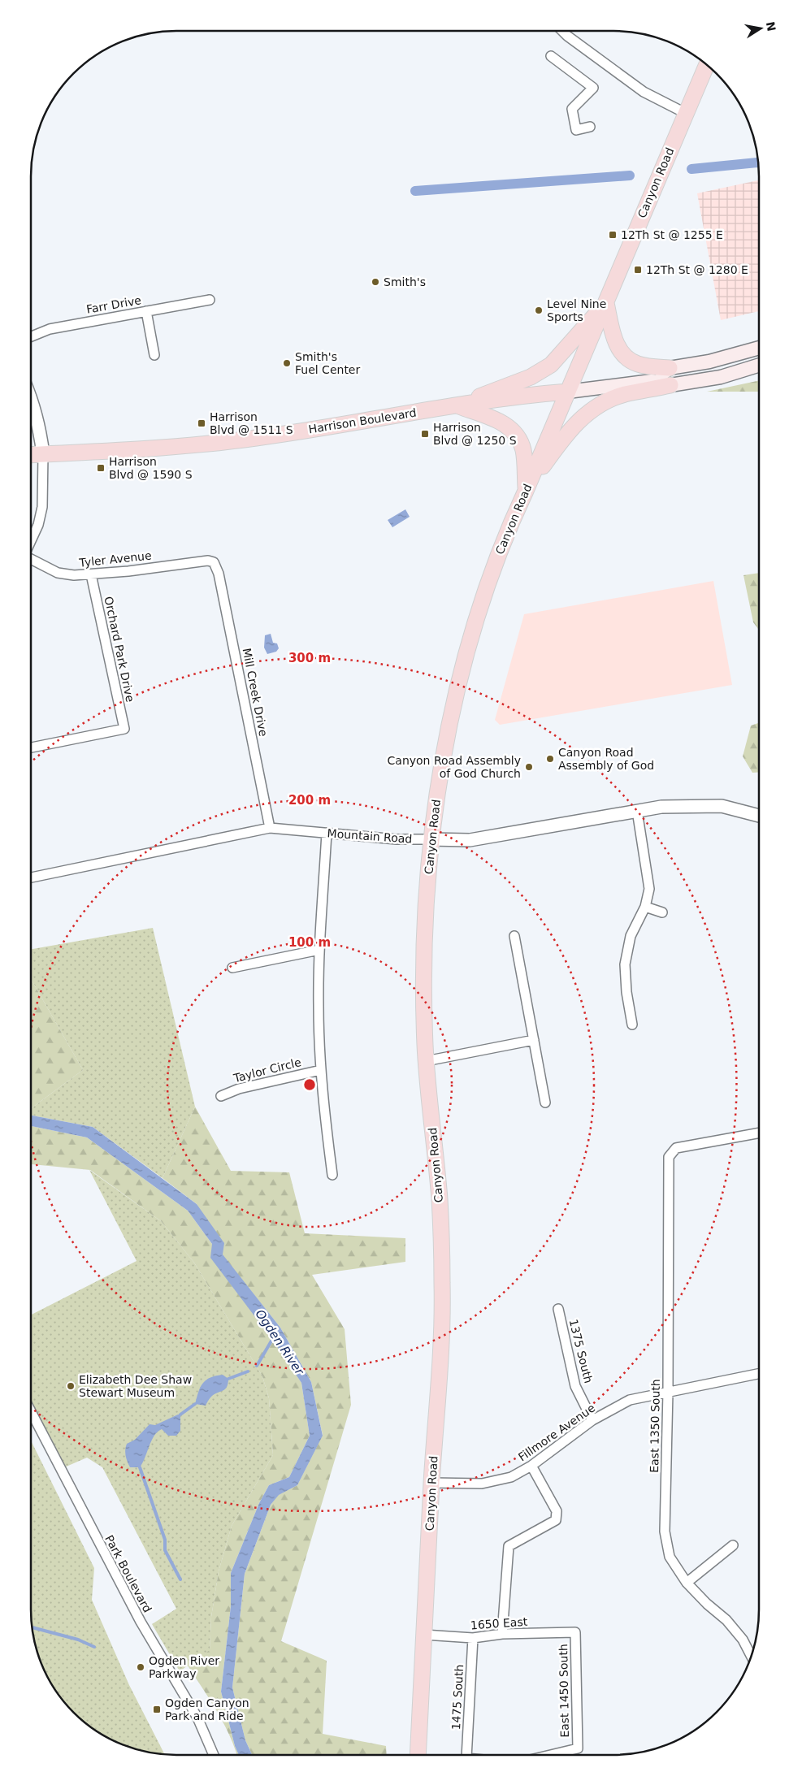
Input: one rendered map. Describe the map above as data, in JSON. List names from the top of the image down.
{
  "streets": {
    "main road": ["Canyon Road", "Harrison Boulevard"],
    "street": [
      "Farr Drive",
      "Tyler Avenue",
      "Orchard Park Drive",
      "Mill Creek Drive",
      "Mountain Road",
      "Taylor Circle",
      "1375 South",
      "East 1350 South",
      "Fillmore Avenue",
      "Park Boulevard",
      "1650 East",
      "East 1450 South",
      "1475 South"
    ]
  },
  "crossings": [
    ["Canyon Road", "Harrison Boulevard"],
    ["Canyon Road", "Mountain Road"],
    ["Canyon Road", "Fillmore Avenue"],
    ["Canyon Road", "1650 East"],
    ["Tyler Avenue", "Orchard Park Drive"],
    ["Tyler Avenue", "Mill Creek Drive"],
    ["Mill Creek Drive", "Mountain Road"],
    ["1375 South", "Fillmore Avenue"],
    ["East 1350 South", "Fillmore Avenue"],
    ["1650 East", "East 1450 South"],
    ["1650 East", "1475 South"]
  ],
  "water": ["Ogden River"],
  "places": {
    "transit": [
      "12Th St @ 1255 E",
      "12Th St @ 1280 E",
      "Harrison Blvd @ 1511 S",
      "Harrison Blvd @ 1250 S",
      "Harrison Blvd @ 1590 S",
      "Ogden Canyon Park and Ride"
    ],
    "other": [
      "Smith's",
      "Level Nine Sports",
      "Smith's Fuel Center",
      "Canyon Road Assembly of God",
      "Canyon Road Assembly of God Church",
      "Elizabeth Dee Shaw Stewart Museum",
      "Ogden River Parkway"
    ]
  },
  "north": "right",
  "rings": ["300 m", "200 m", "100 m"]
}
